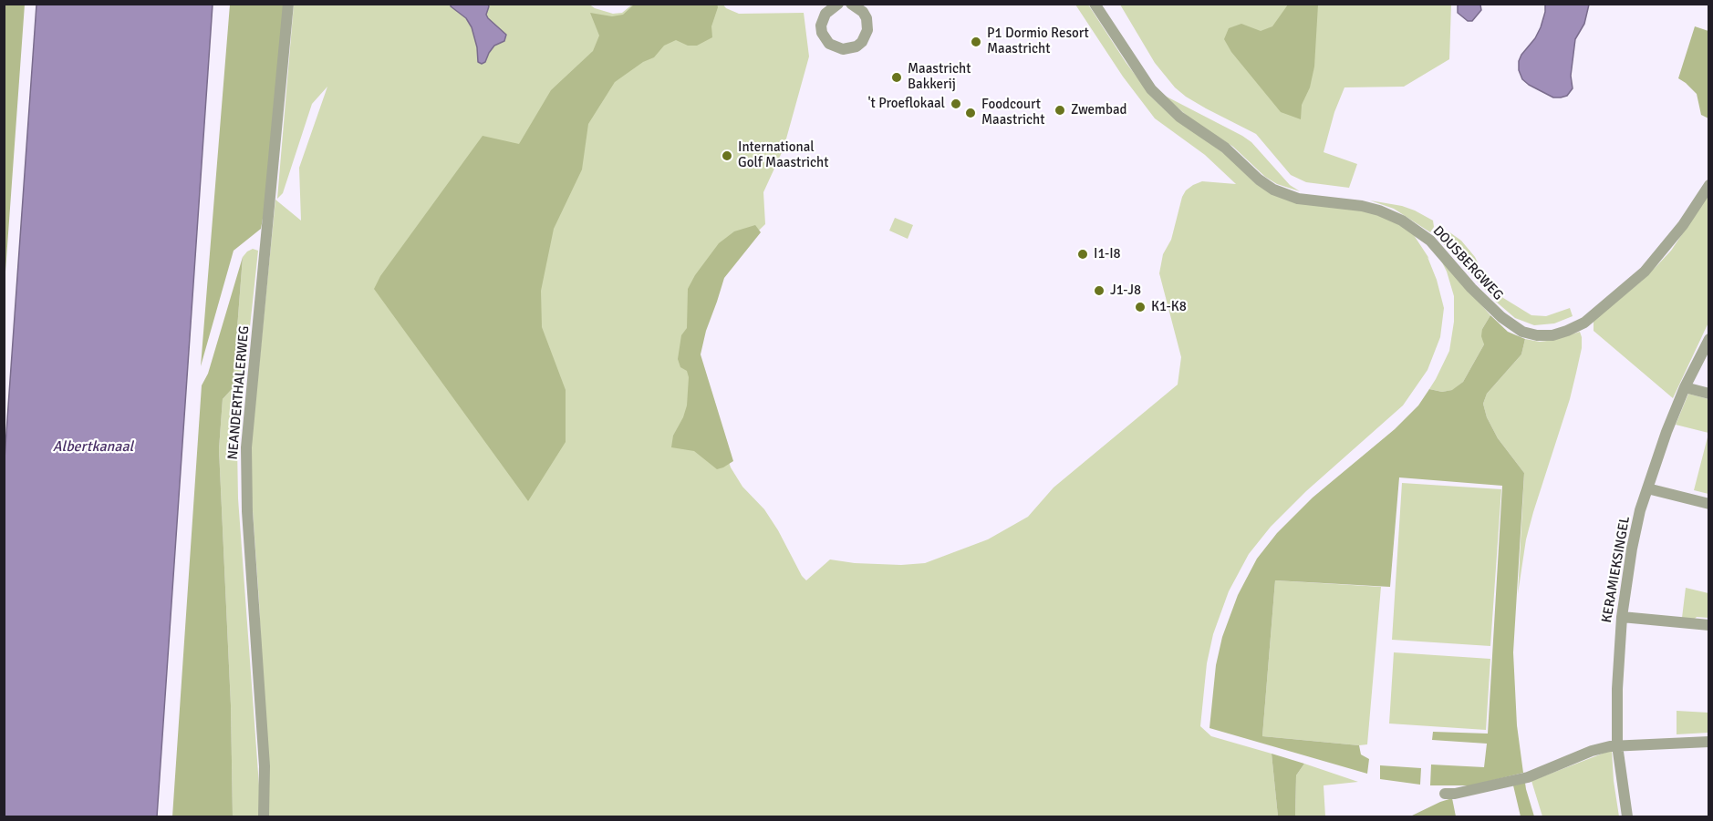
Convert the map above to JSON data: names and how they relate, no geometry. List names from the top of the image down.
{
  "streets": {
    "street": ["DOUSBERGWEG", "NEANDERTHALERWEG", "KERAMIEKSINGEL"]
  },
  "water": ["Albertkanaal"],
  "places": [
    "P1 Dormio Resort Maastricht",
    "Maastricht Bakkerij",
    "'t Proeflokaal",
    "Zwembad",
    "Foodcourt Maastricht",
    "International Golf Maastricht",
    "I1-I8",
    "J1-J8",
    "K1-K8"
  ]
}
